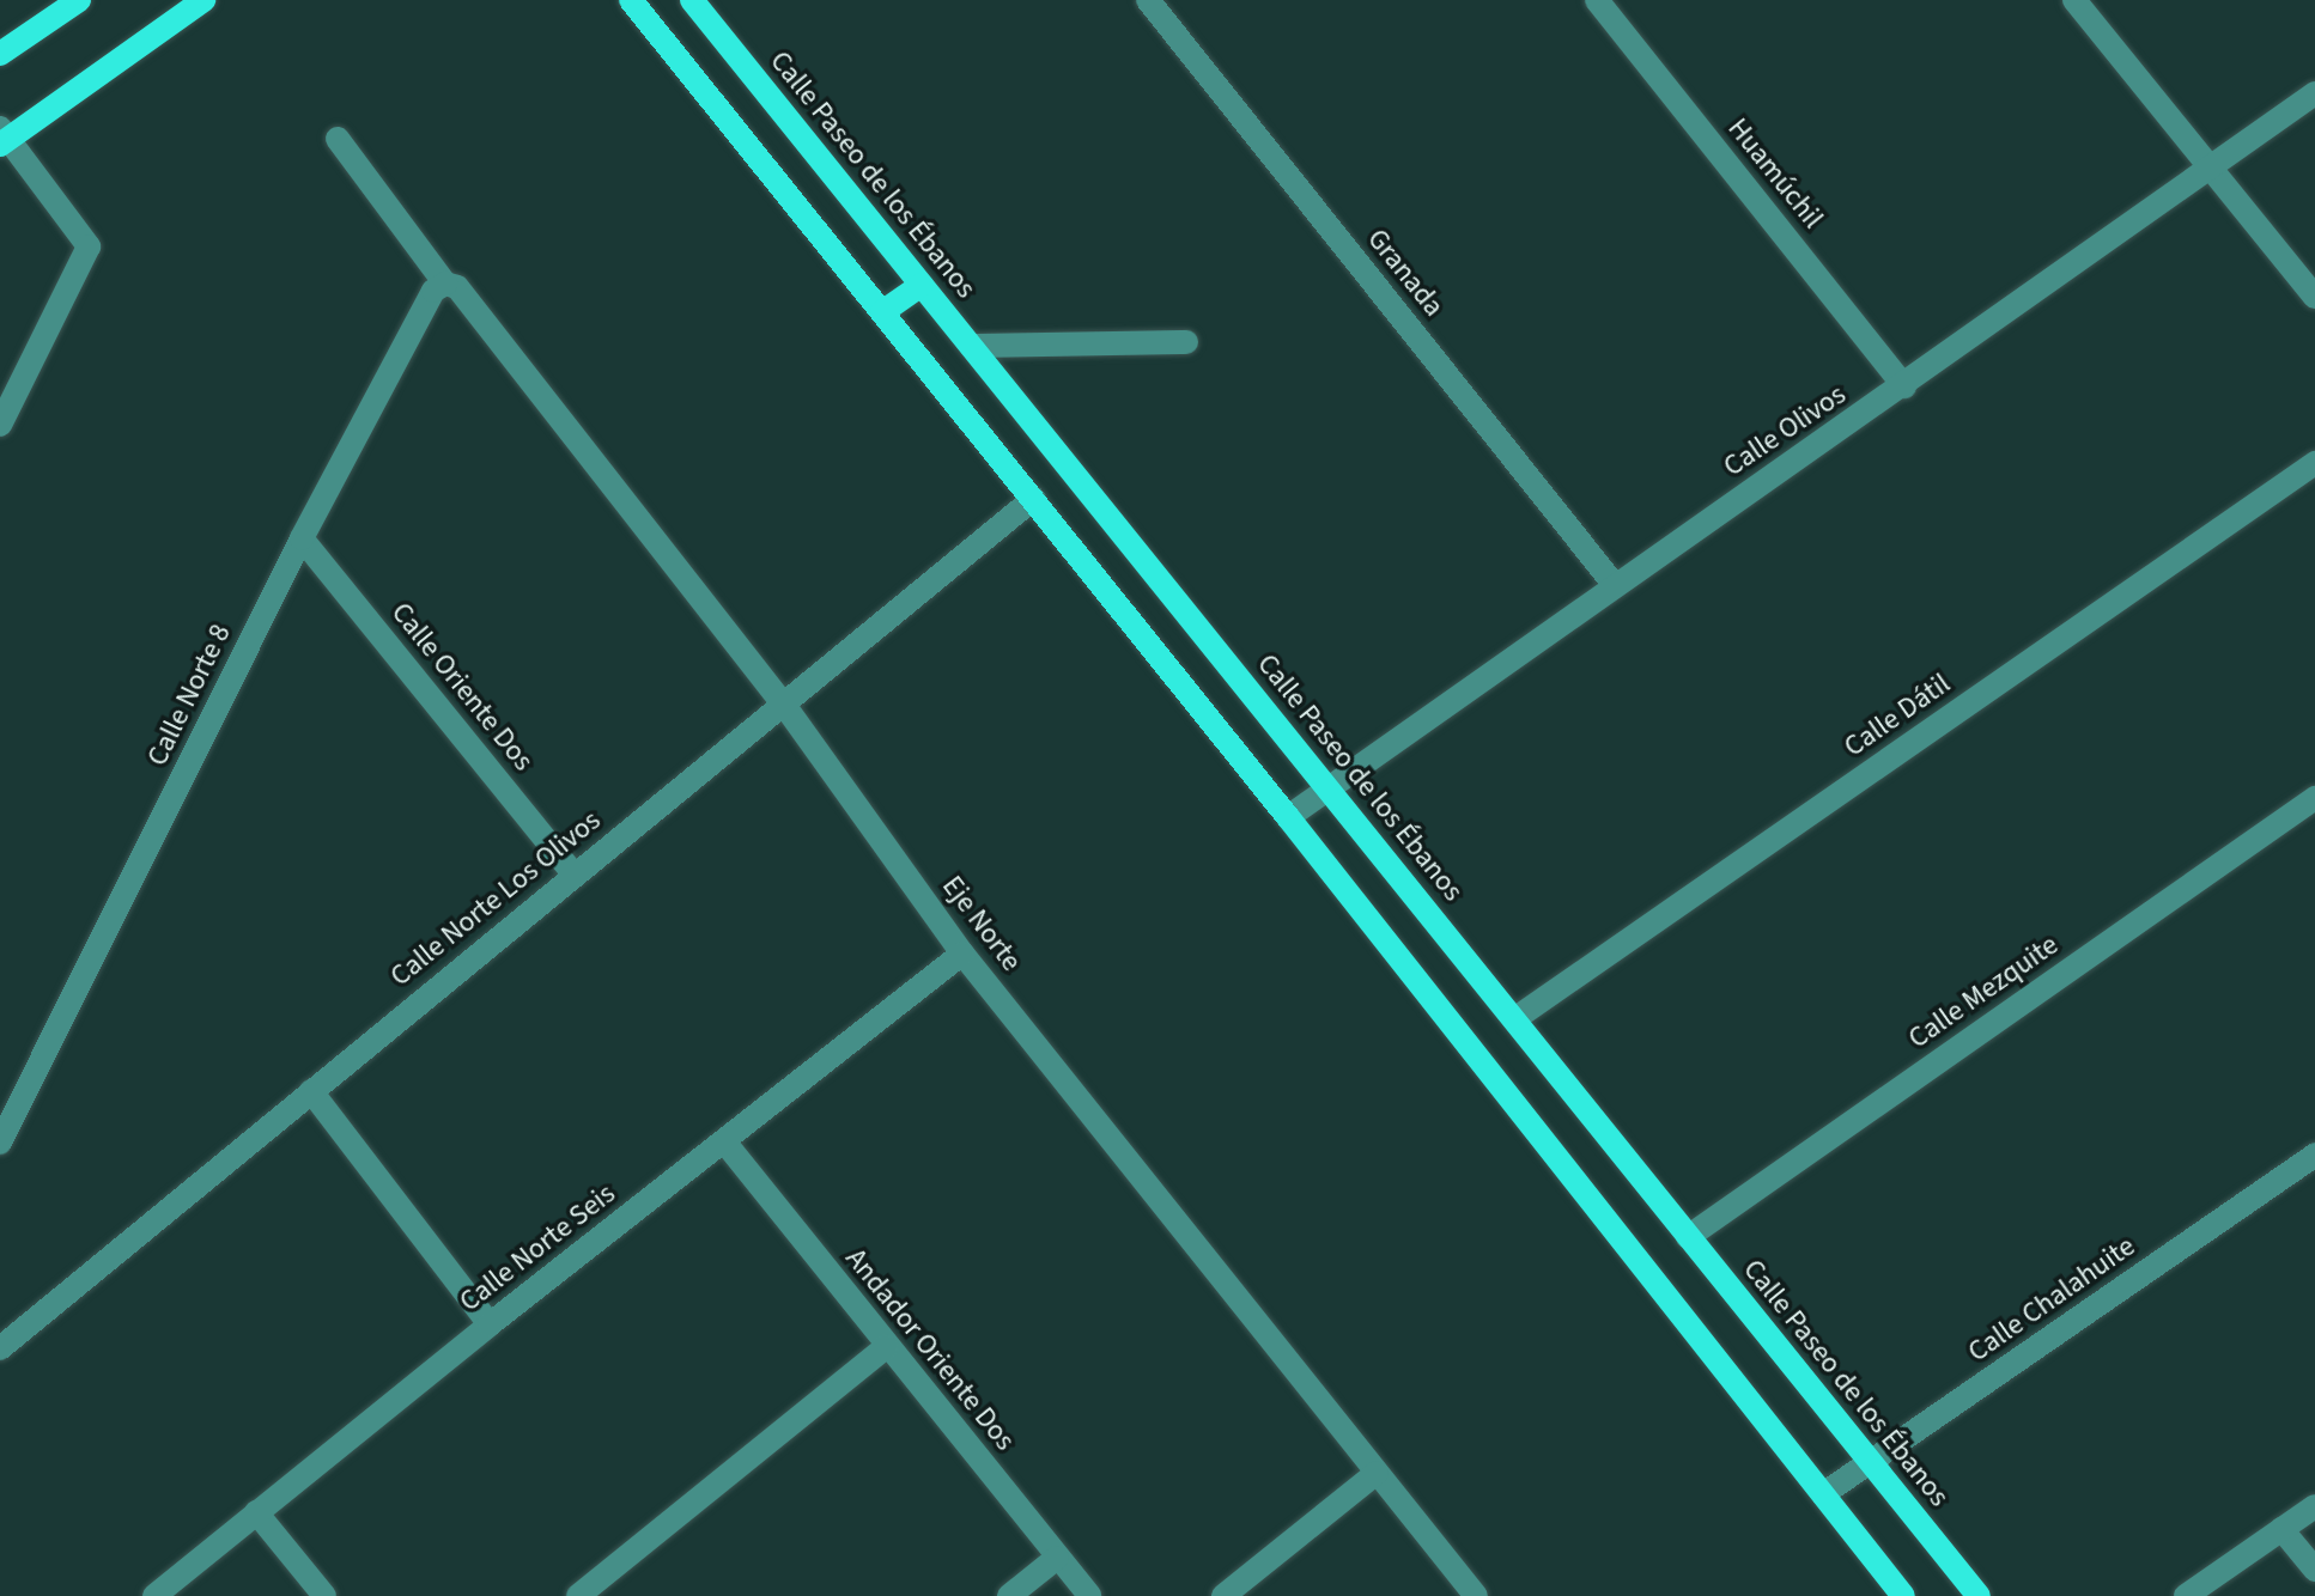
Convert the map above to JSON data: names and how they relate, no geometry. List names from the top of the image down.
{
  "streets": {
    "main road": ["Calle Paseo de los Ébanos"],
    "street": [
      "Huamúchil",
      "Granada",
      "Calle Olivos",
      "Calle Oriente Dos",
      "Calle Norte 8",
      "Calle Dátil",
      "Calle Norte Los Olivos",
      "Eje Norte",
      "Calle Mezquite",
      "Calle Norte Seis",
      "Calle Chalahuite",
      "Andador Oriente Dos"
    ]
  },
  "crossings": [
    ["Huamúchil", "Calle Olivos"],
    ["Calle Paseo de los Ébanos", "Calle Olivos"],
    ["Calle Paseo de los Ébanos", "Calle Dátil"],
    ["Calle Paseo de los Ébanos", "Calle Mezquite"],
    ["Calle Paseo de los Ébanos", "Calle Chalahuite"],
    ["Granada", "Calle Olivos"],
    ["Calle Oriente Dos", "Calle Norte 8"],
    ["Calle Oriente Dos", "Calle Norte Los Olivos"],
    ["Calle Norte 8", "Eje Norte"],
    ["Calle Norte Los Olivos", "Eje Norte"],
    ["Eje Norte", "Calle Norte Seis"],
    ["Calle Norte Seis", "Andador Oriente Dos"]
  ]
}
